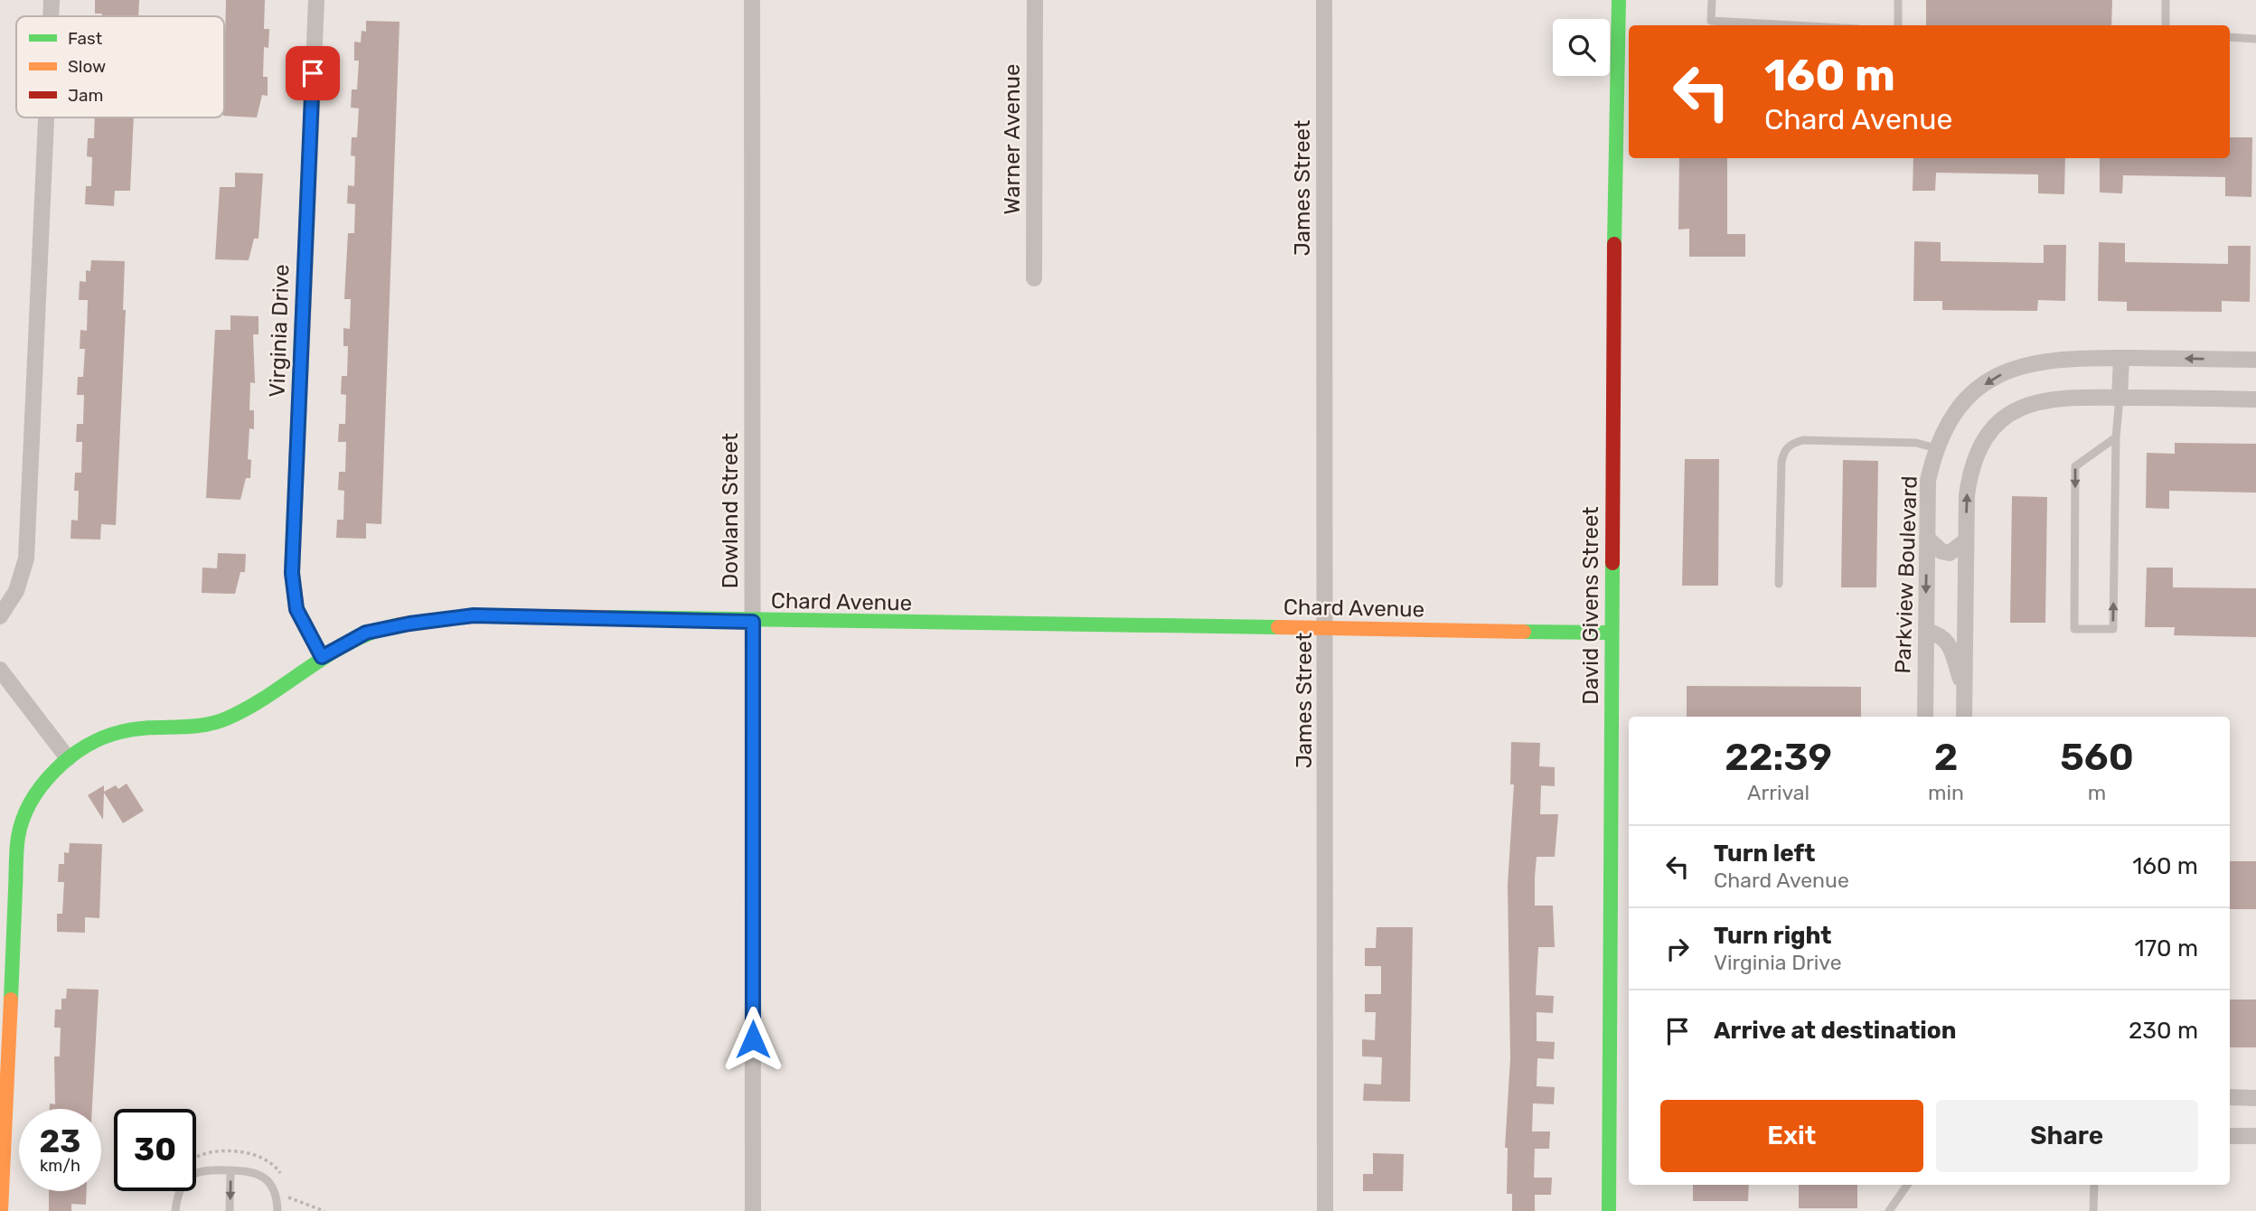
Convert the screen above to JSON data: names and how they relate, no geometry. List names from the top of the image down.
{
  "streets": {
    "street": [
      "Warner Avenue",
      "James Street",
      "Virginia Drive",
      "Dowland Street",
      "Parkview Boulevard",
      "Chard Avenue",
      "David Givens Street"
    ]
  },
  "crossings": [
    ["James Street", "Chard Avenue"],
    ["Virginia Drive", "Chard Avenue"],
    ["Dowland Street", "Chard Avenue"],
    ["Chard Avenue", "David Givens Street"]
  ],
  "one_way": ["Parkview Boulevard"],
  "legend": ["Fast", "Slow", "Jam"],
  "page": {
    "turn": ["160 m", "Chard Avenue"],
    "eta": [
      "22:39",
      "Arrival",
      "2",
      "min",
      "560",
      "m"
    ],
    "list": [
      {
        "name": "Turn left",
        "note": "Chard Avenue",
        "value": "160 m"
      },
      {
        "name": "Turn right",
        "note": "Virginia Drive",
        "value": "170 m"
      },
      {
        "name": "Arrive at destination",
        "value": "230 m"
      }
    ],
    "buttons": ["Exit", "Share"],
    "speed": "23 km/h",
    "limit": "30"
  }
}
